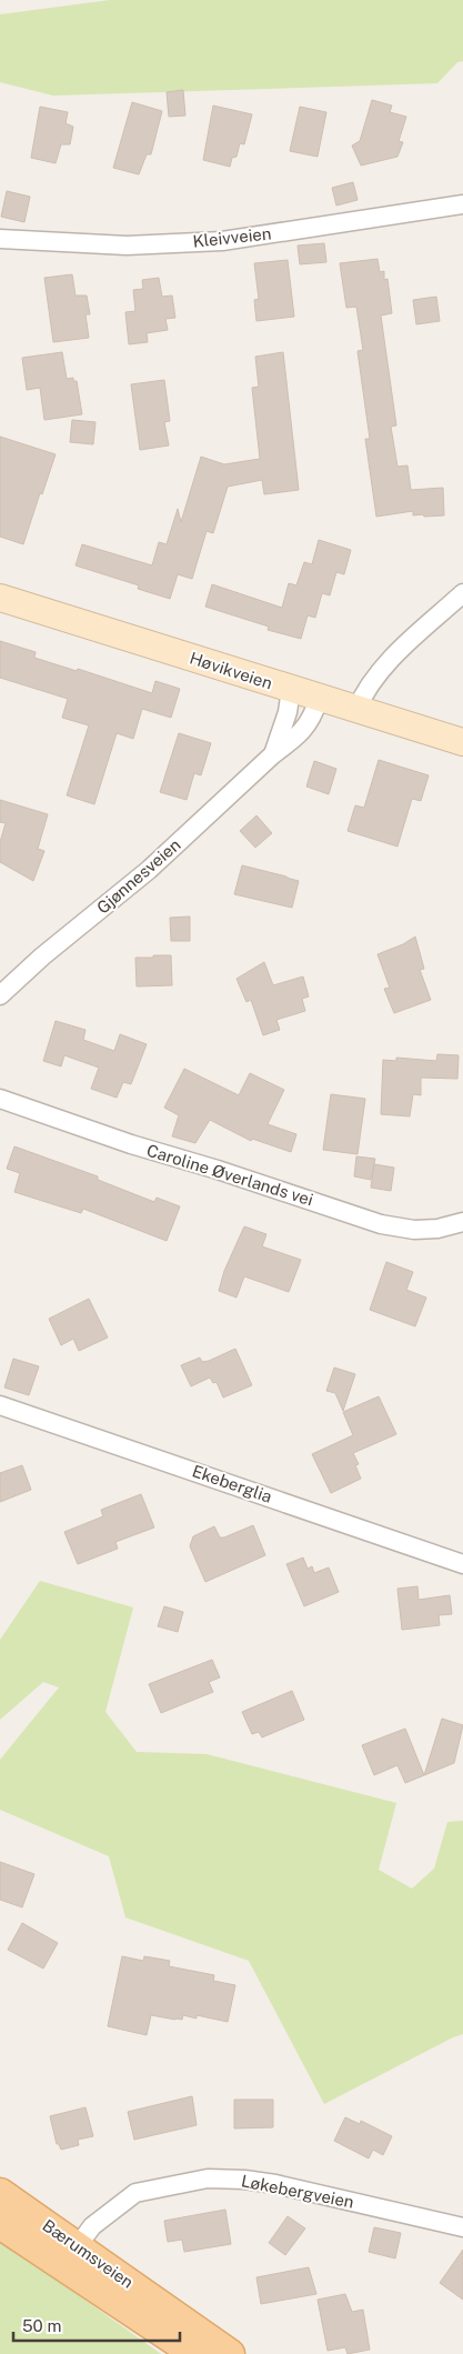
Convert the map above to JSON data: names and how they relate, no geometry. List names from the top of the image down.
{
  "streets": {
    "main road": ["Høvikveien", "Bærumsveien"],
    "street": [
      "Kleivveien",
      "Gjønnesveien",
      "Caroline Øverlands vei",
      "Ekeberglia",
      "Løkebergveien"
    ]
  },
  "crossings": [
    ["Høvikveien", "Gjønnesveien"],
    ["Løkebergveien", "Bærumsveien"]
  ],
  "scale_bar": "50 m"
}
